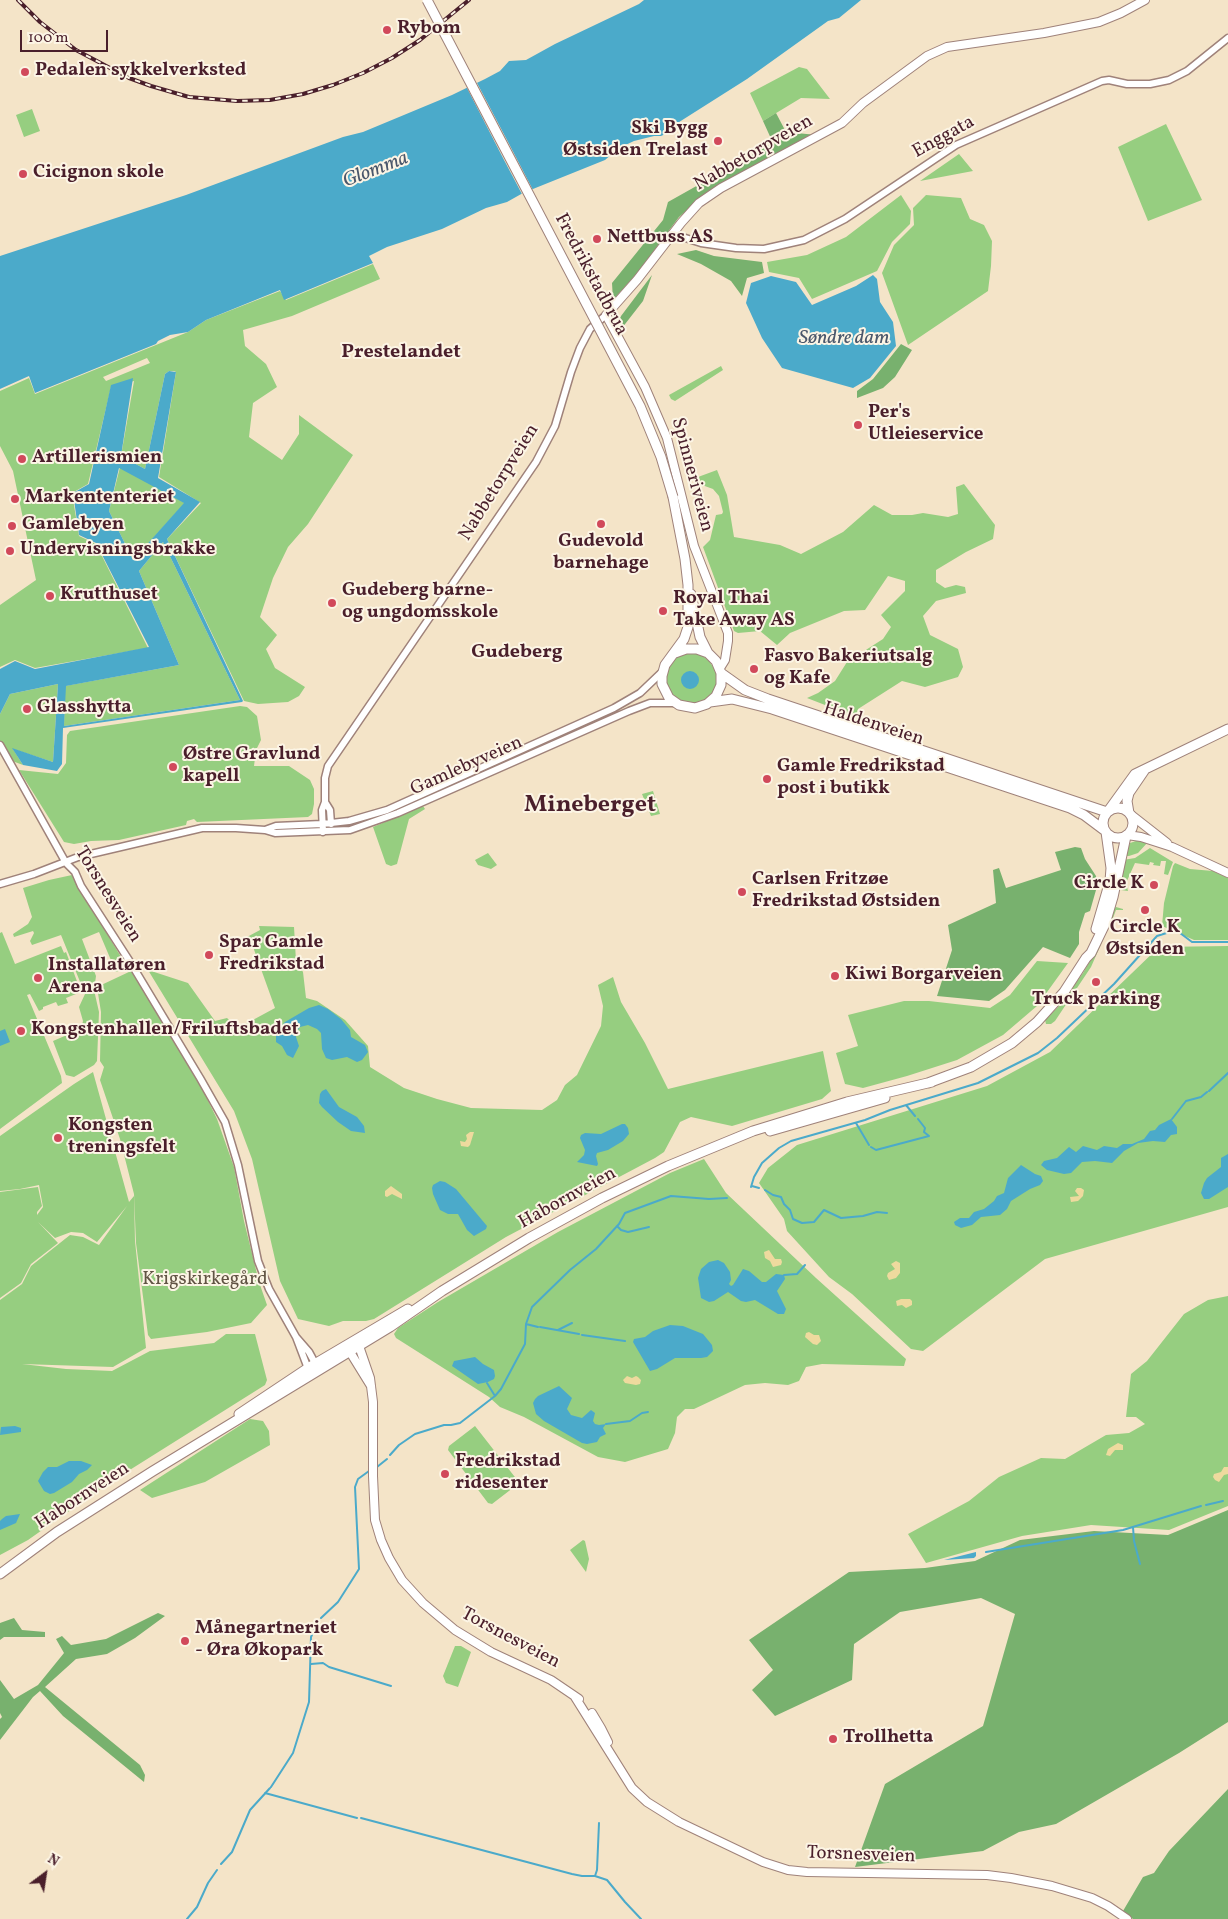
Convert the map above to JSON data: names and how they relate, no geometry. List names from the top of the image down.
{
  "streets": {
    "highway": ["Fredrikstadbrua", "Haldenveien", "Habornveien"],
    "main road": ["Nabbetorpveien", "Spinneriveien", "Torsnesveien"],
    "street": ["Enggata", "Gamlebyveien"]
  },
  "crossings": [
    ["Enggata", "Nabbetorpveien"],
    ["Nabbetorpveien", "Spinneriveien"],
    ["Nabbetorpveien", "Gamlebyveien"],
    ["Spinneriveien", "Haldenveien"],
    ["Spinneriveien", "Gamlebyveien"],
    ["Haldenveien", "Gamlebyveien"],
    ["Haldenveien", "Habornveien"],
    ["Gamlebyveien", "Torsnesveien"],
    ["Torsnesveien", "Habornveien"]
  ],
  "districts": ["Prestelandet", "Gudeberg", "Mineberget"],
  "water": ["Glomma", "Søndre dam"],
  "parks": ["Krigskirkegård"],
  "places": [
    "Rybom",
    "Pedalen sykkelverksted",
    "Ski Bygg Østsiden Trelast",
    "Cicignon skole",
    "Nettbuss AS",
    "Per's Utleieservice",
    "Artillerismien",
    "Markententeriet",
    "Gudevold barnehage",
    "Gamlebyen",
    "Undervisningsbrakke",
    "Krutthuset",
    "Gudeberg barne- og ungdomsskole",
    "Royal Thai Take Away AS",
    "Fasvo Bakeriutsalg og Kafe",
    "Glasshytta",
    "Østre Gravlund kapell",
    "Gamle Fredrikstad post i butikk",
    "Circle K",
    "Carlsen Fritzøe Fredrikstad Østsiden",
    "Circle K Østsiden",
    "Spar Gamle Fredrikstad",
    "Kiwi Borgarveien",
    "Installatøren Arena",
    "Truck parking",
    "Kongstenhallen/Friluftsbadet",
    "Kongsten treningsfelt",
    "Fredrikstad ridesenter",
    "Månegartneriet - Øra Økopark",
    "Trollhetta"
  ],
  "scale_bar": "100 m",
  "north": "top right"
}
